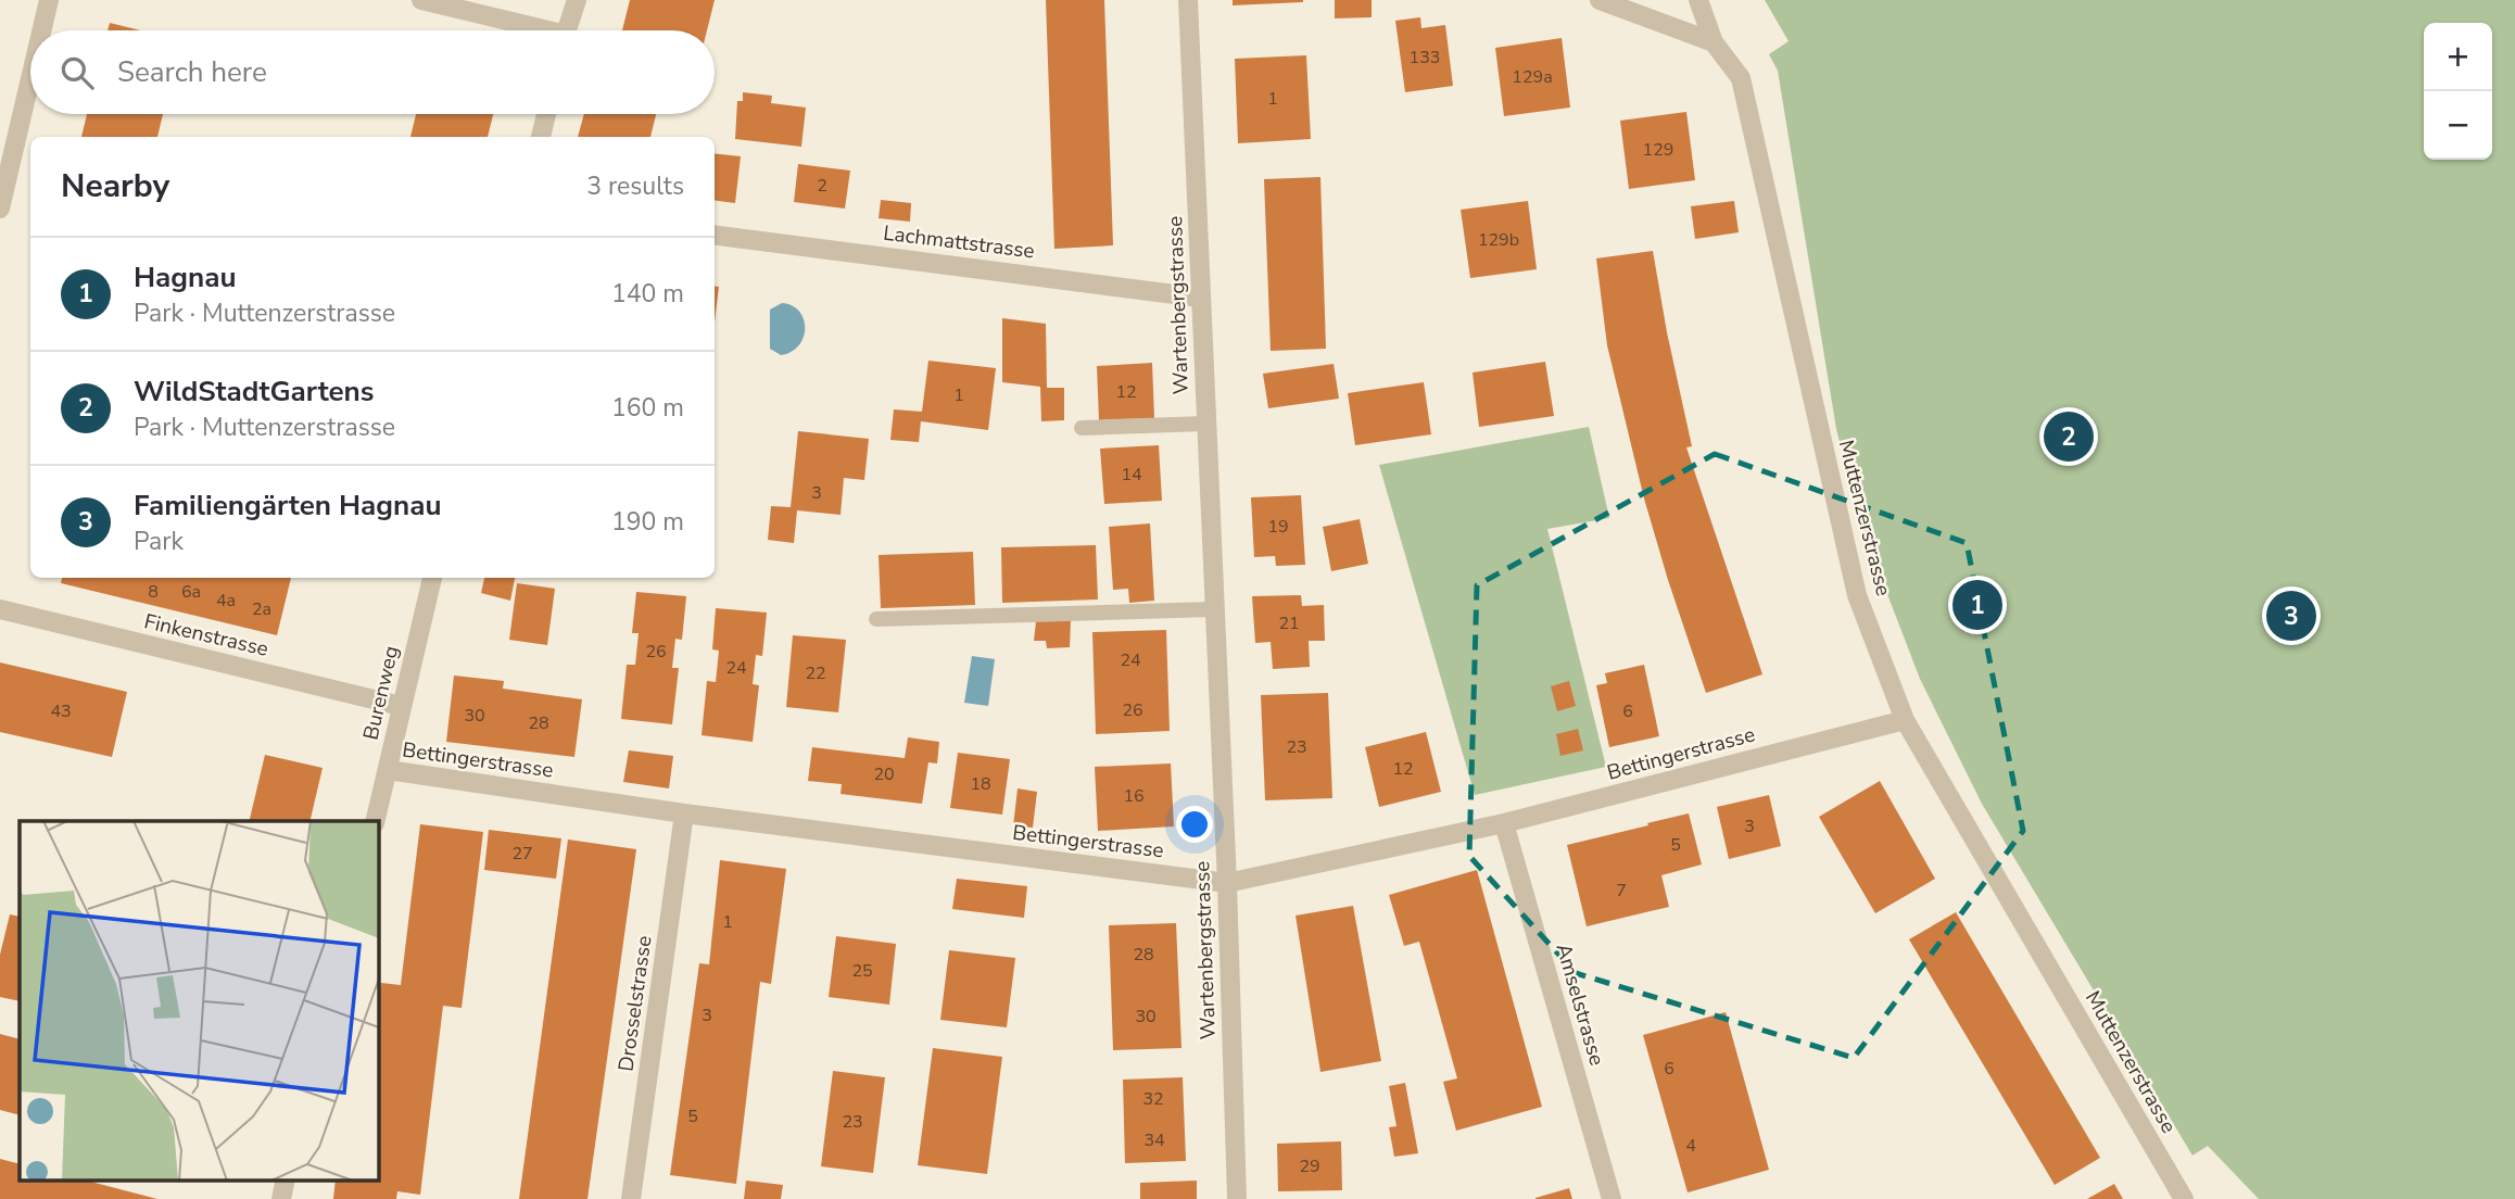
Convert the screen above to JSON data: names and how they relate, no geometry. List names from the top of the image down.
{
  "streets": {
    "street": [
      "Lachmattstrasse",
      "Wartenbergstrasse",
      "Muttenzerstrasse",
      "Finkenstrasse",
      "Burenweg",
      "Bettingerstrasse",
      "Drosselstrasse",
      "Amselstrasse"
    ]
  },
  "crossings": [
    ["Lachmattstrasse", "Wartenbergstrasse"],
    ["Wartenbergstrasse", "Bettingerstrasse"],
    ["Muttenzerstrasse", "Bettingerstrasse"],
    ["Finkenstrasse", "Burenweg"],
    ["Burenweg", "Bettingerstrasse"],
    ["Bettingerstrasse", "Drosselstrasse"],
    ["Bettingerstrasse", "Amselstrasse"]
  ],
  "house_numbers": [
    "133",
    "129a",
    "1",
    "129",
    "2",
    "129b",
    "12",
    "1",
    "14",
    "3",
    "19",
    "8",
    "6a",
    "4a",
    "2a",
    "21",
    "26",
    "24",
    "24",
    "22",
    "26",
    "43",
    "6",
    "30",
    "28",
    "23",
    "12",
    "20",
    "18",
    "16",
    "3",
    "5",
    "27",
    "7",
    "1",
    "28",
    "25",
    "3",
    "30",
    "6",
    "32",
    "5",
    "23",
    "34",
    "4",
    "29"
  ],
  "page": {
    "map_buttons": ["+", "−"],
    "search": "Search here",
    "heading": ["Nearby", "3 results"],
    "list": [
      {
        "mark": "1",
        "name": "Hagnau",
        "note": "Park · Muttenzerstrasse",
        "value": "140 m"
      },
      {
        "mark": "2",
        "name": "WildStadtGartens",
        "note": "Park · Muttenzerstrasse",
        "value": "160 m"
      },
      {
        "mark": "3",
        "name": "Familiengärten Hagnau",
        "note": "Park",
        "value": "190 m"
      }
    ],
    "pins": ["2", "1", "3"]
  }
}
